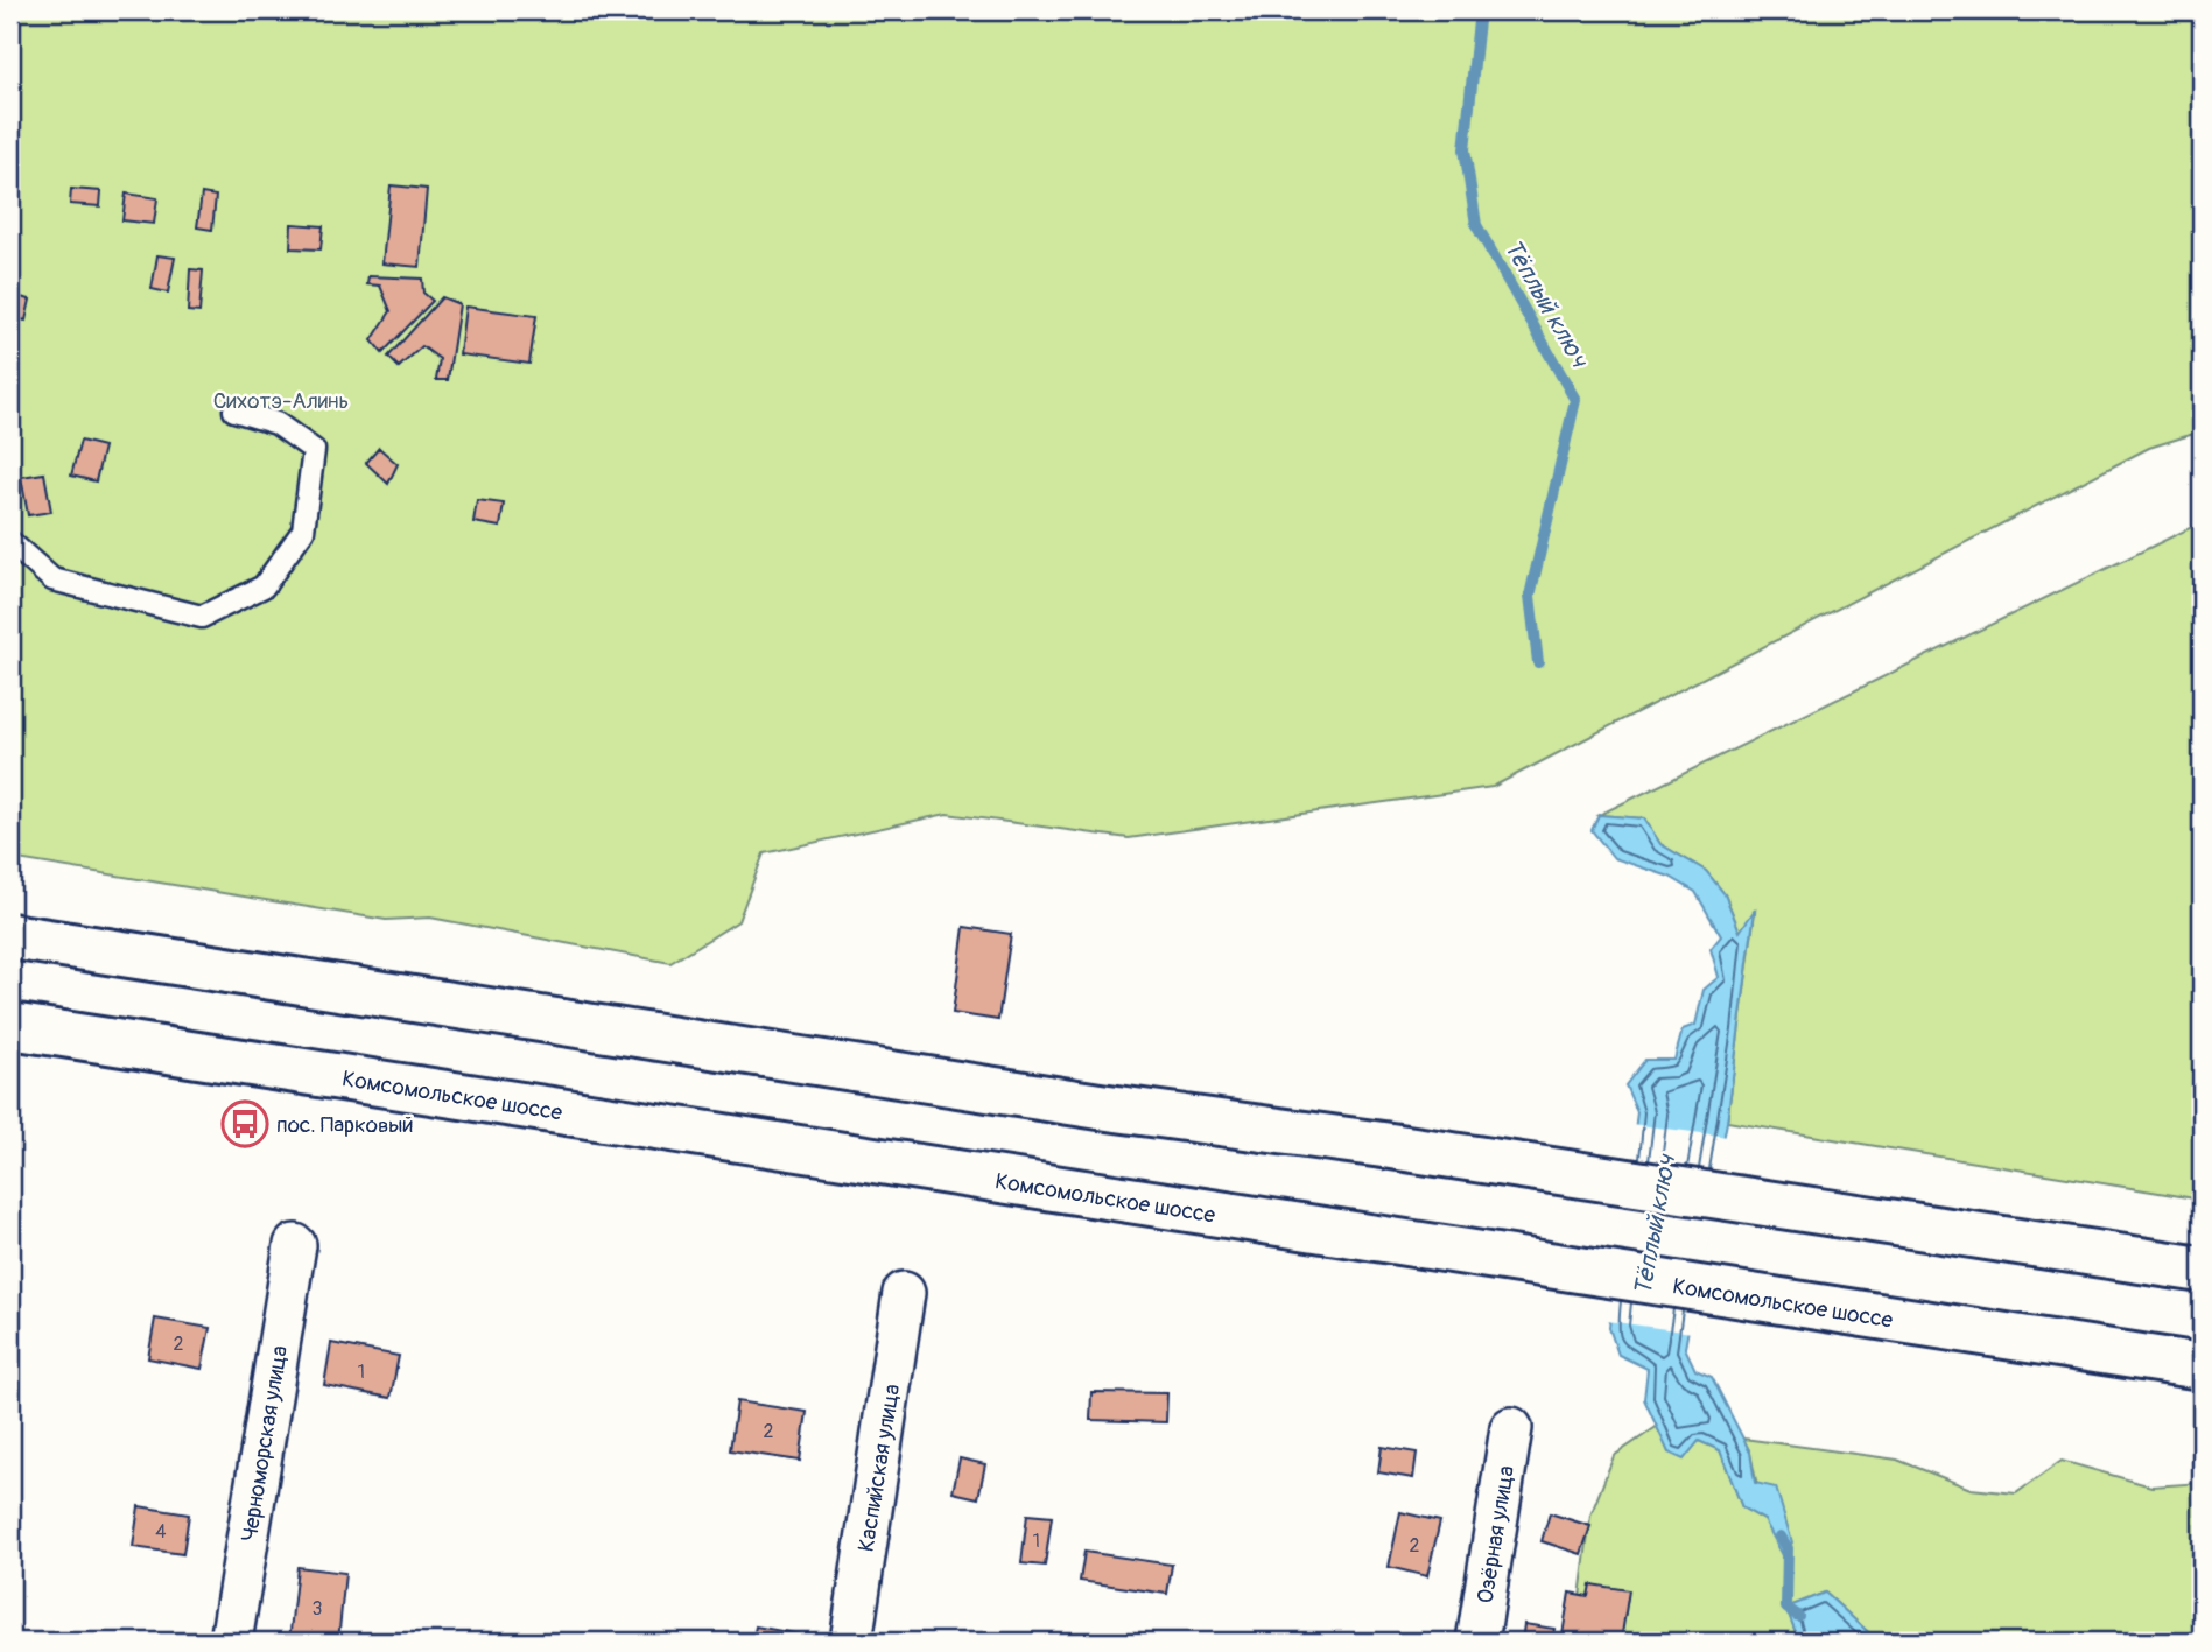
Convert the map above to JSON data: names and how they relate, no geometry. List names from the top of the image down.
{
  "streets": {
    "main road": ["Комсомольское шоссе"],
    "street": ["Черноморская улица", "Каспийская улица", "Озёрная улица"]
  },
  "water": ["Тёплый ключ"],
  "parks": ["Сихотэ-Алинь"],
  "places": {
    "bus stop": ["пос. Парковый"]
  },
  "house_numbers": [
    "2",
    "1",
    "2",
    "4",
    "1",
    "2",
    "3"
  ]
}
